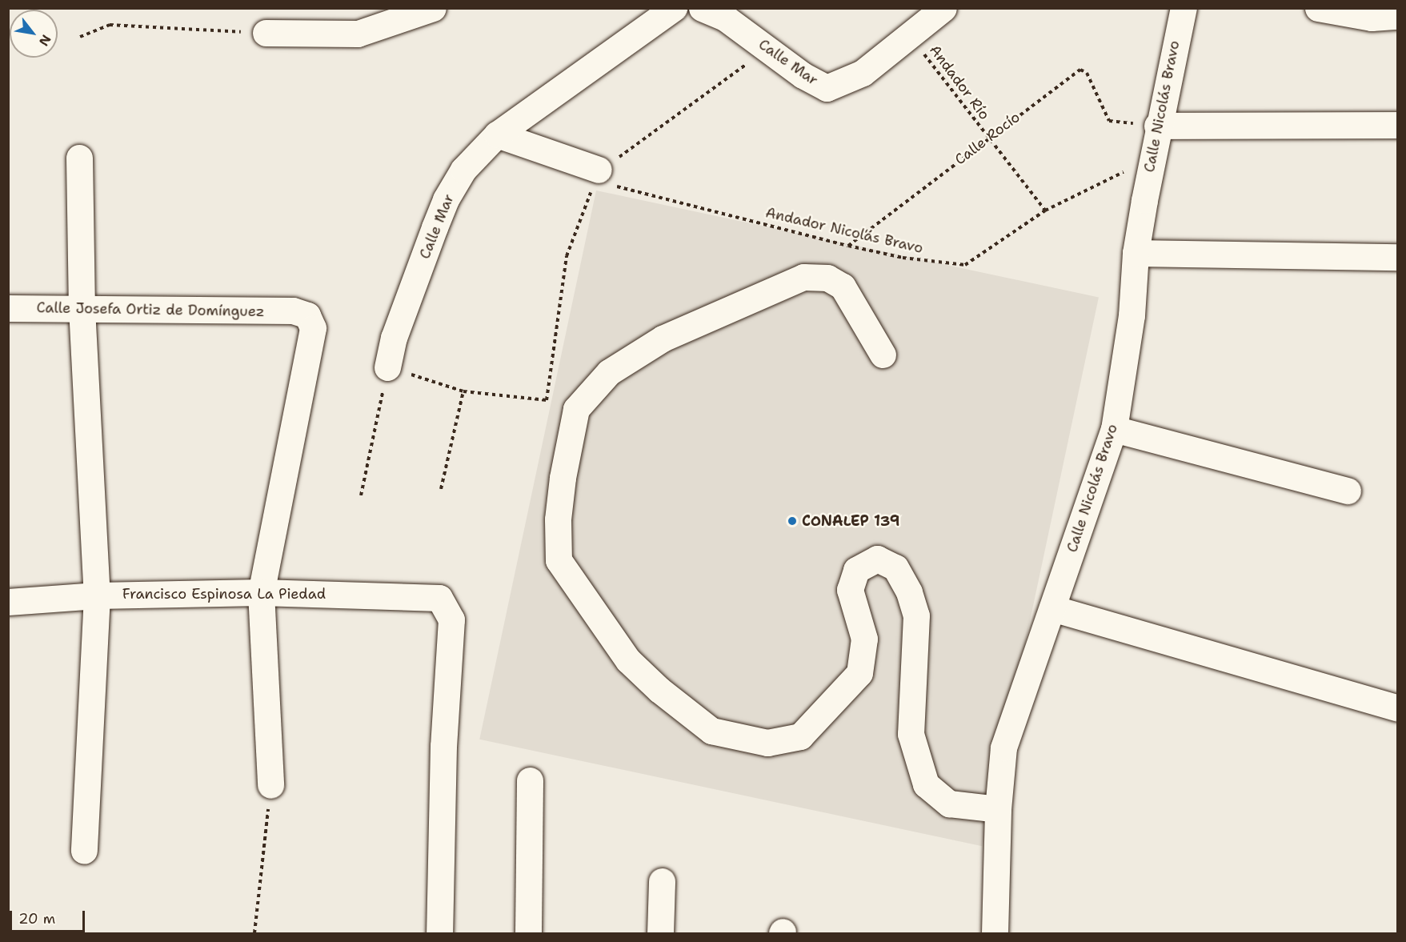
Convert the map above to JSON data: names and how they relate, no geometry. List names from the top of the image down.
{
  "streets": {
    "street": [
      "Calle Mar",
      "Calle Nicolás Bravo",
      "Calle Josefa Ortiz de Domínguez",
      "Francisco Espinosa La Piedad"
    ],
    "path": ["Andador Río", "Calle Rocío", "Andador Nicolás Bravo"]
  },
  "crossings": [
    ["Calle Mar", "Andador Río"],
    ["Andador Río", "Calle Rocío"],
    ["Andador Río", "Andador Nicolás Bravo"],
    ["Calle Nicolás Bravo", "Andador Nicolás Bravo"],
    ["Calle Rocío", "Andador Nicolás Bravo"],
    ["Calle Josefa Ortiz de Domínguez", "Francisco Espinosa La Piedad"]
  ],
  "places": ["CONALEP 139"],
  "scale_bar": "20 m",
  "north": "bottom right"
}
